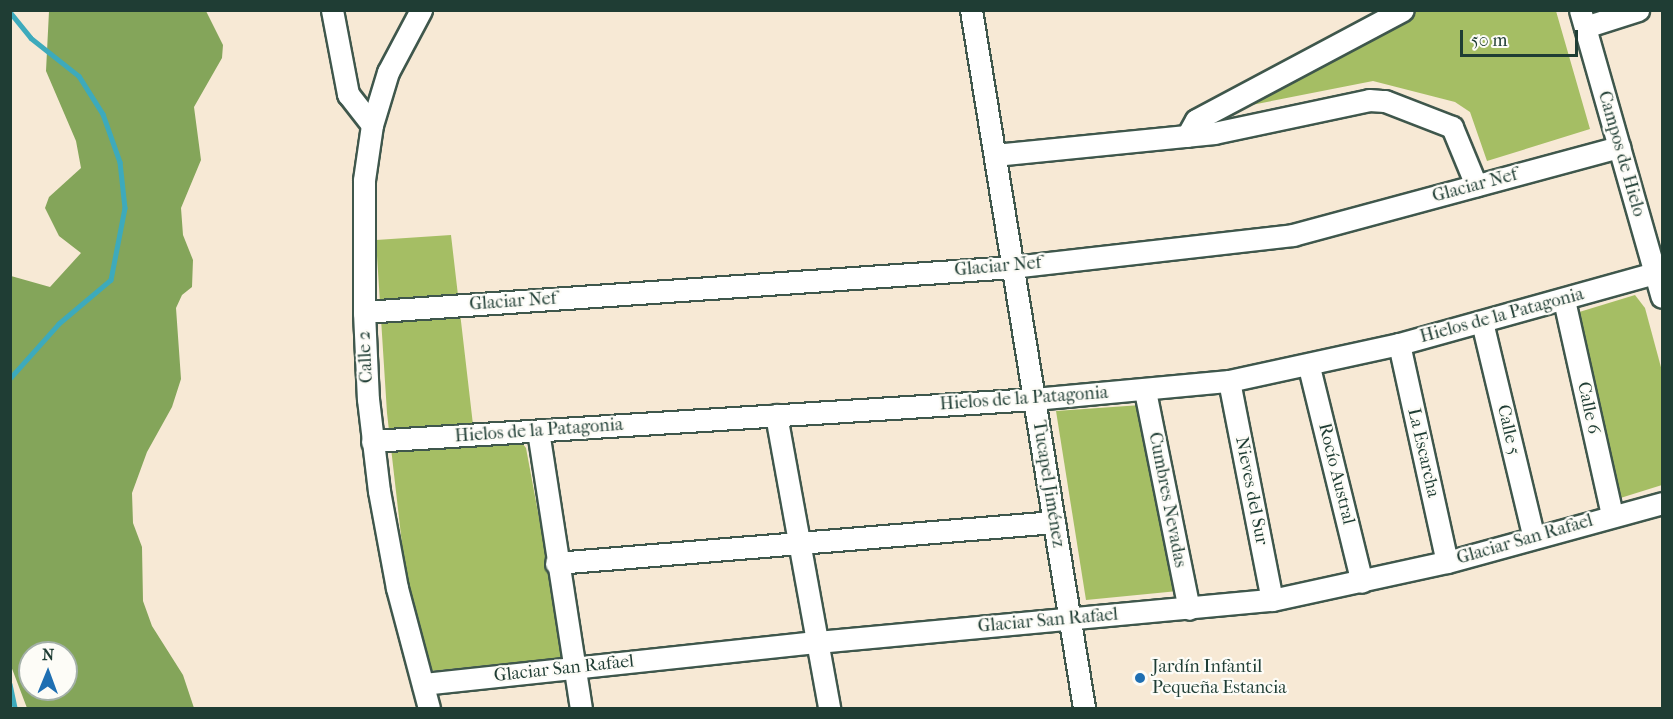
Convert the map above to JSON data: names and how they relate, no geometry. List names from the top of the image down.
{
  "streets": {
    "street": [
      "Campos de Hielo",
      "Glaciar Nef",
      "Hielos de la Patagonia",
      "Calle 2",
      "Calle 6",
      "Calle 5",
      "La Escarcha",
      "Rocío Austral",
      "Tucapel Jiménez",
      "Nieves del Sur",
      "Cumbres Nevadas",
      "Glaciar San Rafael"
    ]
  },
  "crossings": [
    ["Campos de Hielo", "Glaciar Nef"],
    ["Campos de Hielo", "Hielos de la Patagonia"],
    ["Glaciar Nef", "Calle 2"],
    ["Glaciar Nef", "Tucapel Jiménez"],
    ["Hielos de la Patagonia", "Calle 2"],
    ["Hielos de la Patagonia", "Calle 6"],
    ["Hielos de la Patagonia", "Calle 5"],
    ["Hielos de la Patagonia", "La Escarcha"],
    ["Hielos de la Patagonia", "Rocío Austral"],
    ["Hielos de la Patagonia", "Tucapel Jiménez"],
    ["Hielos de la Patagonia", "Nieves del Sur"],
    ["Hielos de la Patagonia", "Cumbres Nevadas"],
    ["Calle 2", "Glaciar San Rafael"],
    ["Calle 6", "Glaciar San Rafael"],
    ["Calle 5", "Glaciar San Rafael"],
    ["La Escarcha", "Glaciar San Rafael"],
    ["Rocío Austral", "Glaciar San Rafael"],
    ["Tucapel Jiménez", "Glaciar San Rafael"],
    ["Nieves del Sur", "Glaciar San Rafael"],
    ["Cumbres Nevadas", "Glaciar San Rafael"]
  ],
  "places": ["Jardín Infantil Pequeña Estancia"],
  "scale_bar": "50 m",
  "north": "top"
}
